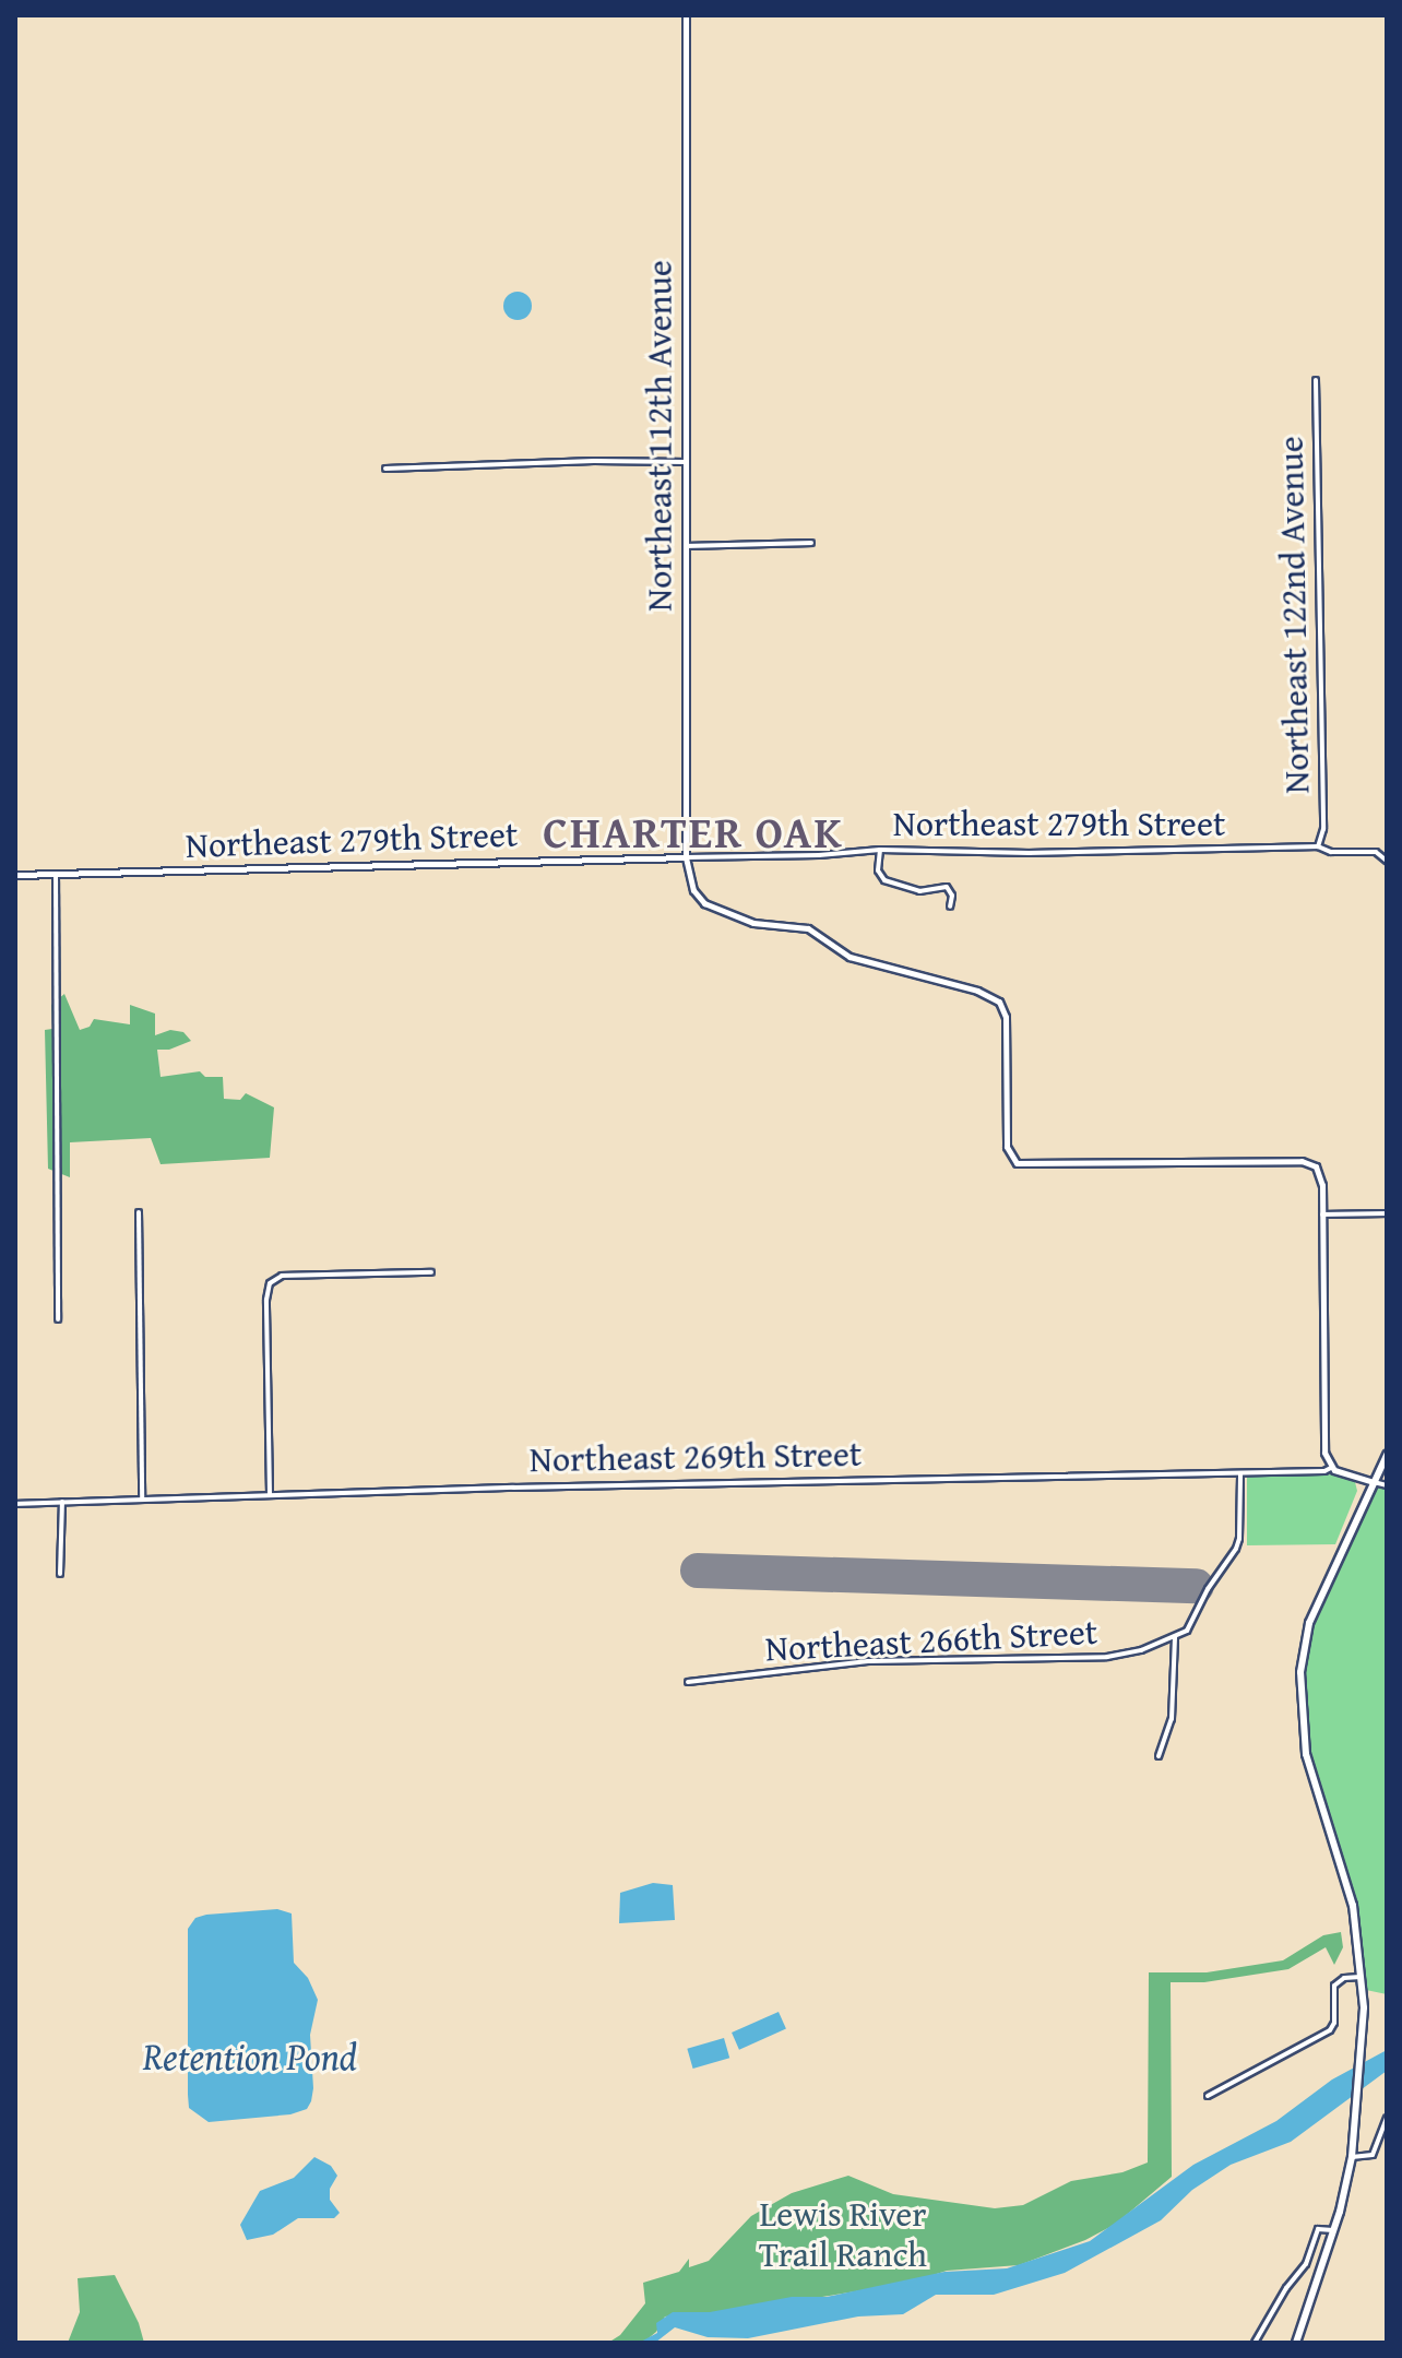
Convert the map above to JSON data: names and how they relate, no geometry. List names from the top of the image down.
{
  "streets": {
    "street": [
      "Northeast 112th Avenue",
      "Northeast 122nd Avenue",
      "Northeast 279th Street",
      "Northeast 269th Street",
      "Northeast 266th Street"
    ]
  },
  "crossings": [
    ["Northeast 112th Avenue", "Northeast 279th Street"],
    ["Northeast 122nd Avenue", "Northeast 279th Street"]
  ],
  "districts": ["CHARTER OAK"],
  "water": ["Retention Pond"],
  "parks": ["Lewis River Trail Ranch"]
}
